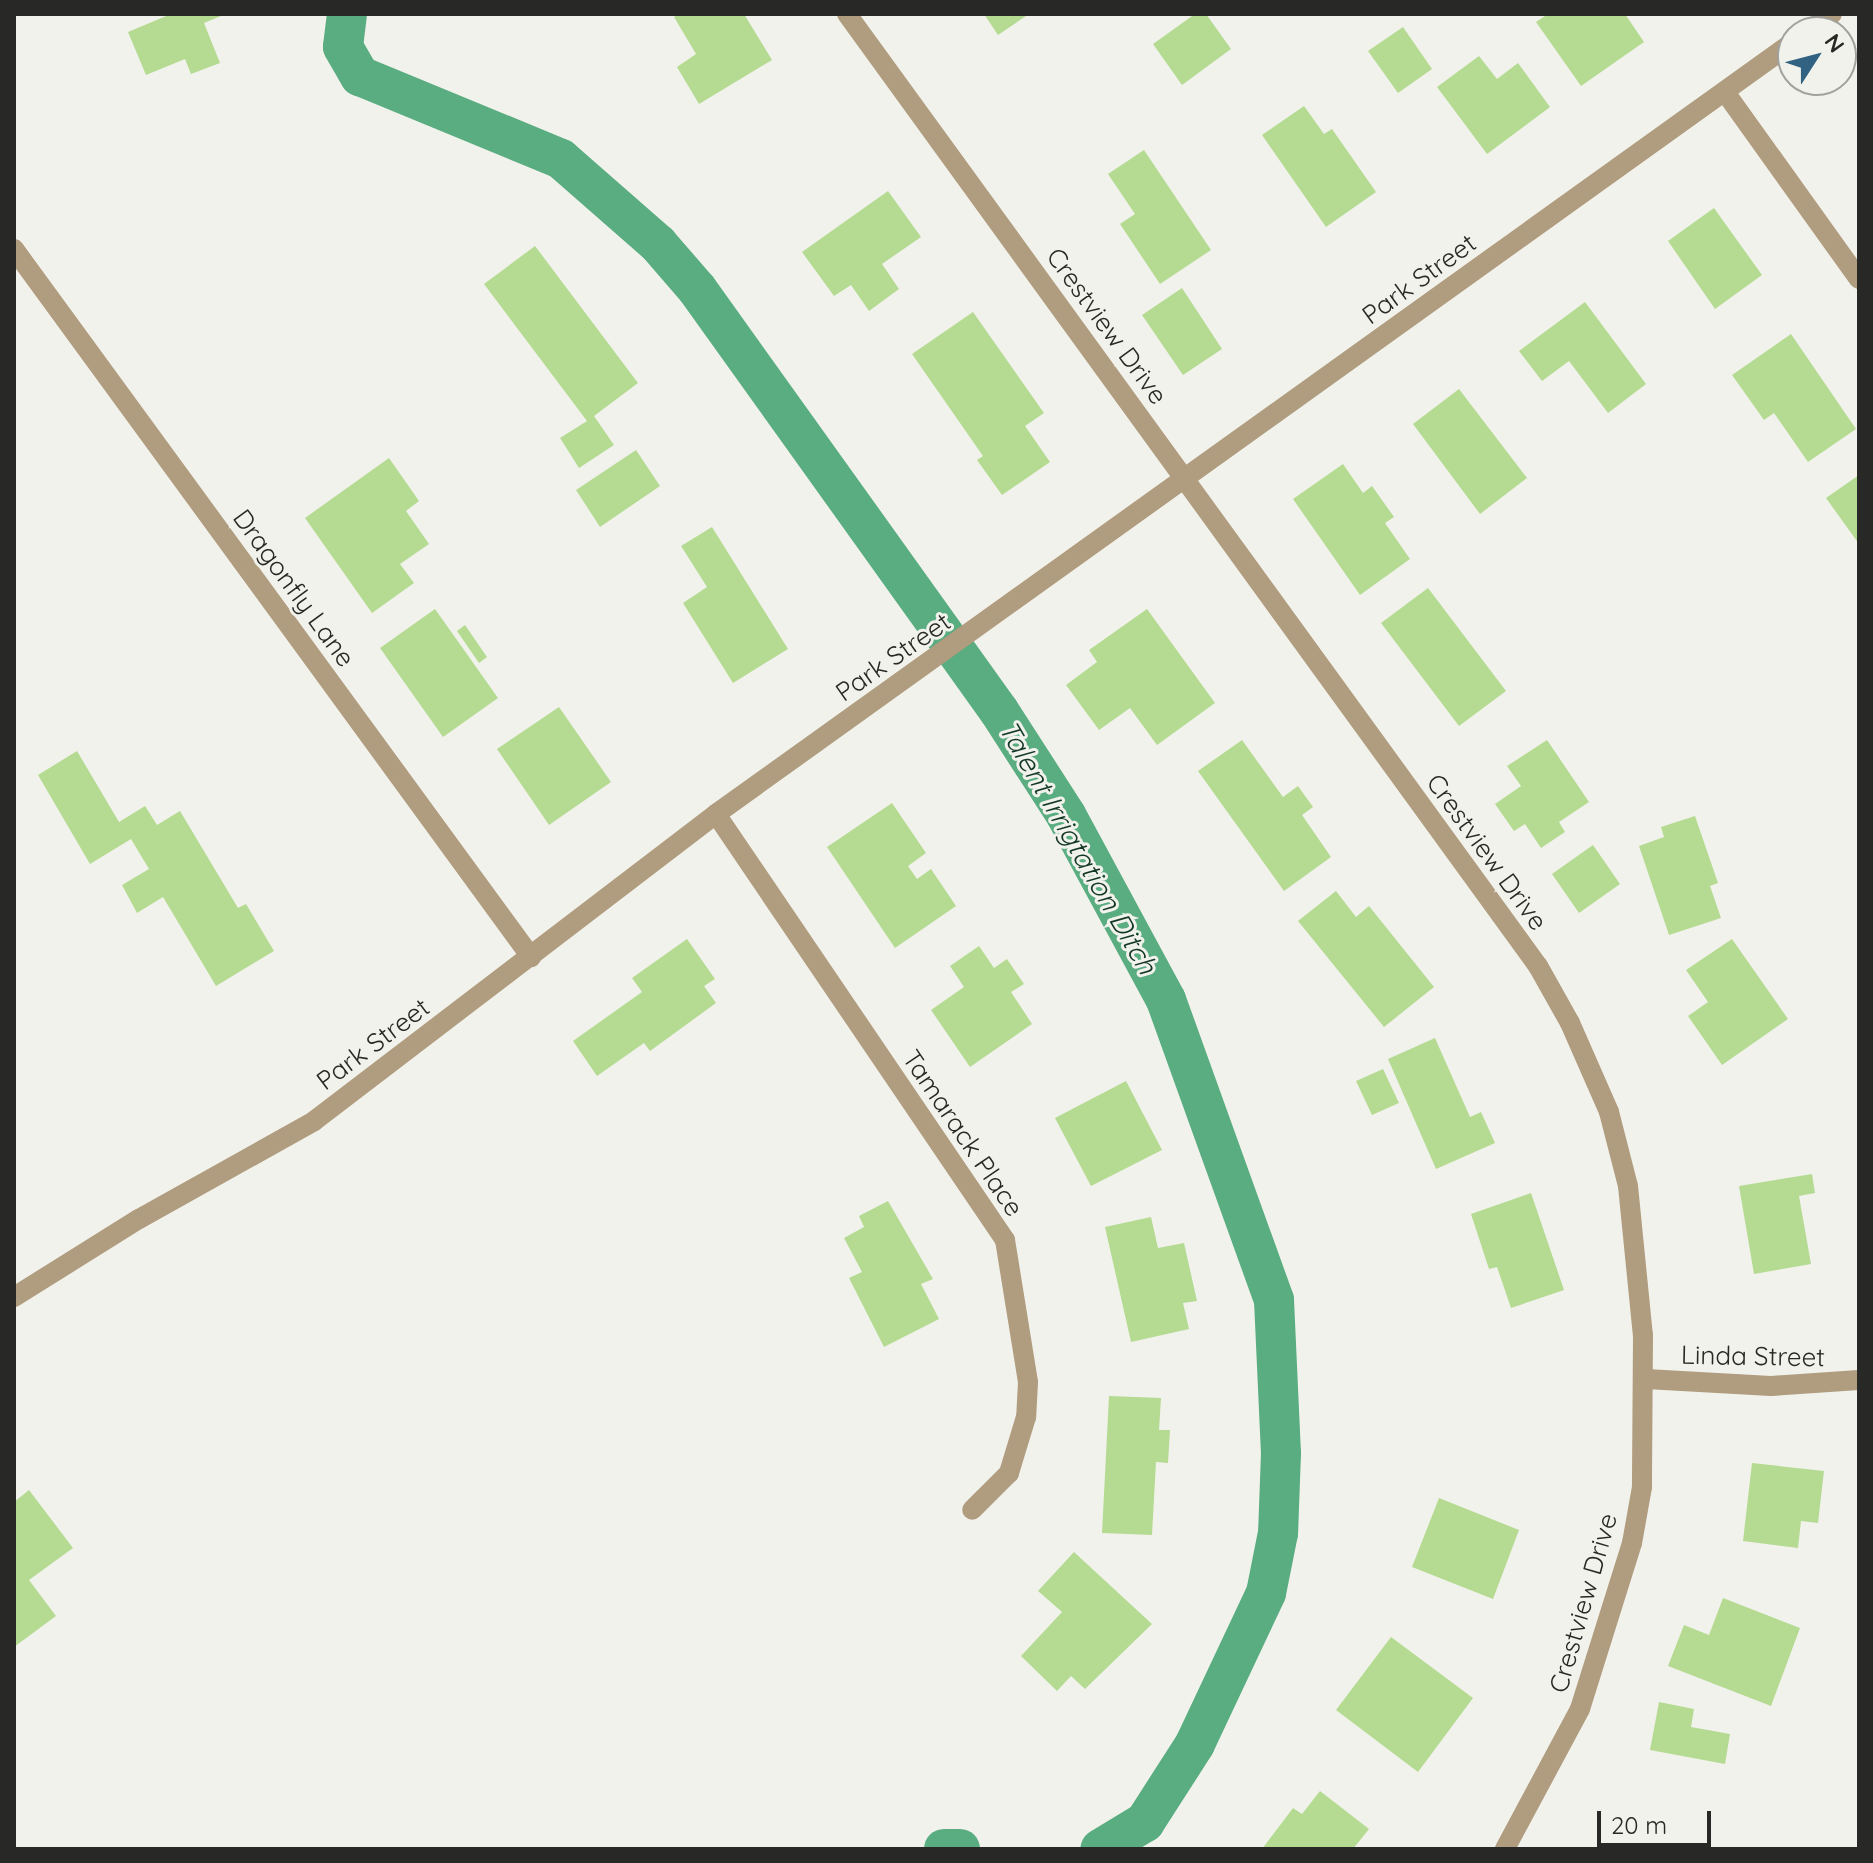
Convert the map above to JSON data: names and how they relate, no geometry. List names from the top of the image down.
{
  "streets": {
    "street": [
      "Park Street",
      "Crestview Drive",
      "Dragonfly Lane",
      "Tamarack Place",
      "Linda Street"
    ]
  },
  "crossings": [
    ["Park Street", "Crestview Drive"],
    ["Park Street", "Dragonfly Lane"],
    ["Park Street", "Tamarack Place"],
    ["Crestview Drive", "Linda Street"]
  ],
  "water": ["Talent Irrigtation Ditch"],
  "scale_bar": "20 m",
  "north": "top right"
}
